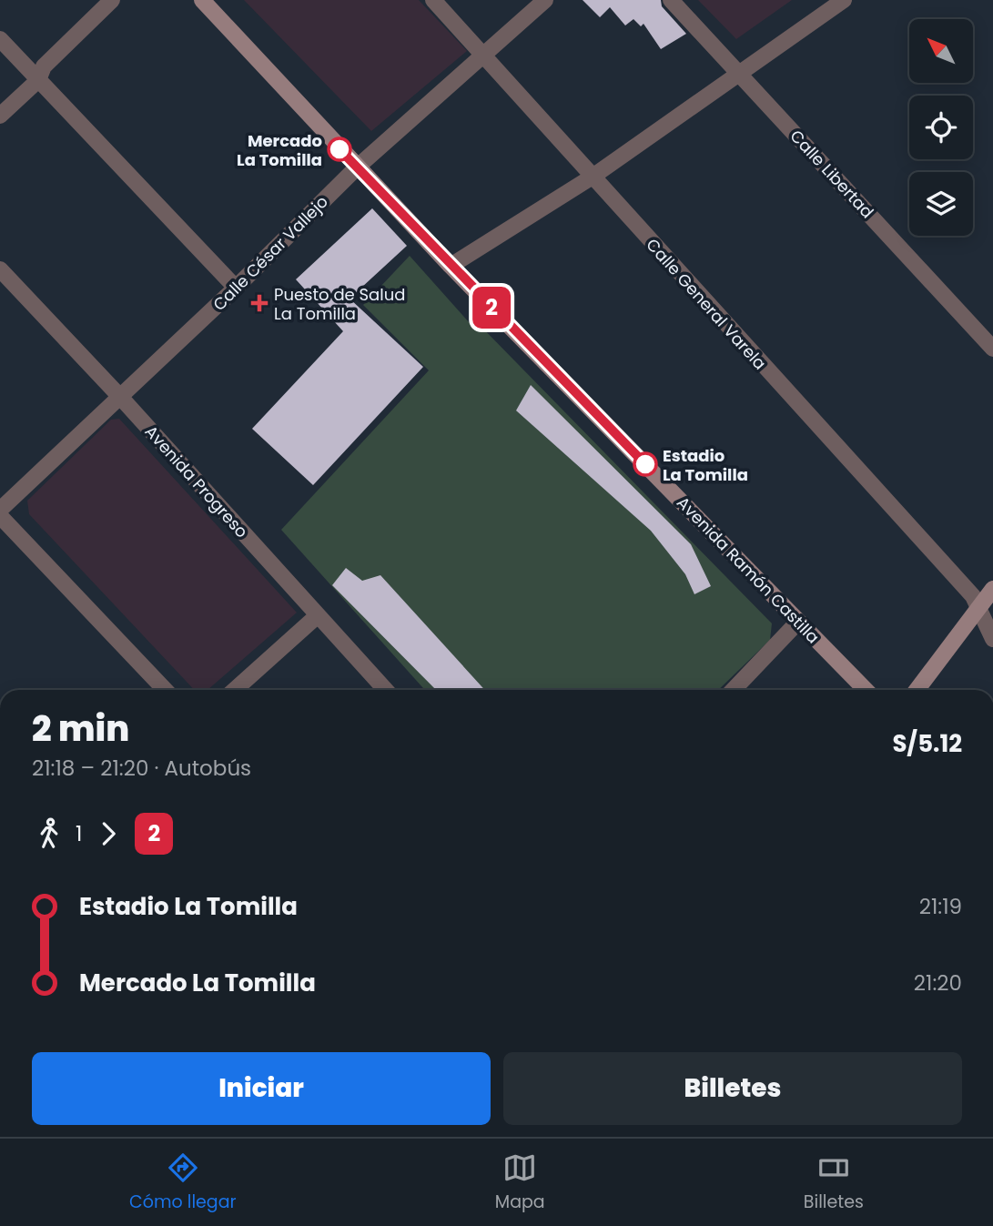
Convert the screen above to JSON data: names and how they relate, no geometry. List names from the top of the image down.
{
  "streets": {
    "main road": ["Avenida Ramón Castilla"],
    "street": [
      "Calle Libertad",
      "Calle César Vallejo",
      "Calle General Varela",
      "Avenida Progreso"
    ]
  },
  "crossings": [
    ["Calle César Vallejo", "Calle General Varela"],
    ["Calle César Vallejo", "Avenida Progreso"],
    ["Calle César Vallejo", "Avenida Ramón Castilla"]
  ],
  "places": {
    "other": ["Mercado La Tomilla", "Estadio La Tomilla"],
    "health": ["Puesto de Salud La Tomilla"]
  },
  "lines": ["bus line 2"],
  "north": "top left",
  "page": {
    "on_map": "2",
    "heading": ["2 min", "21:18 – 21:20 · Autobús", "S/5.12"],
    "legs": ["1", "2"],
    "list": [
      {
        "name": "Estadio La Tomilla",
        "value": "21:19"
      },
      {
        "name": "Mercado La Tomilla",
        "value": "21:20"
      }
    ],
    "buttons": ["Iniciar", "Billetes"],
    "tabs": ["Cómo llegar", "Mapa", "Billetes"]
  }
}
